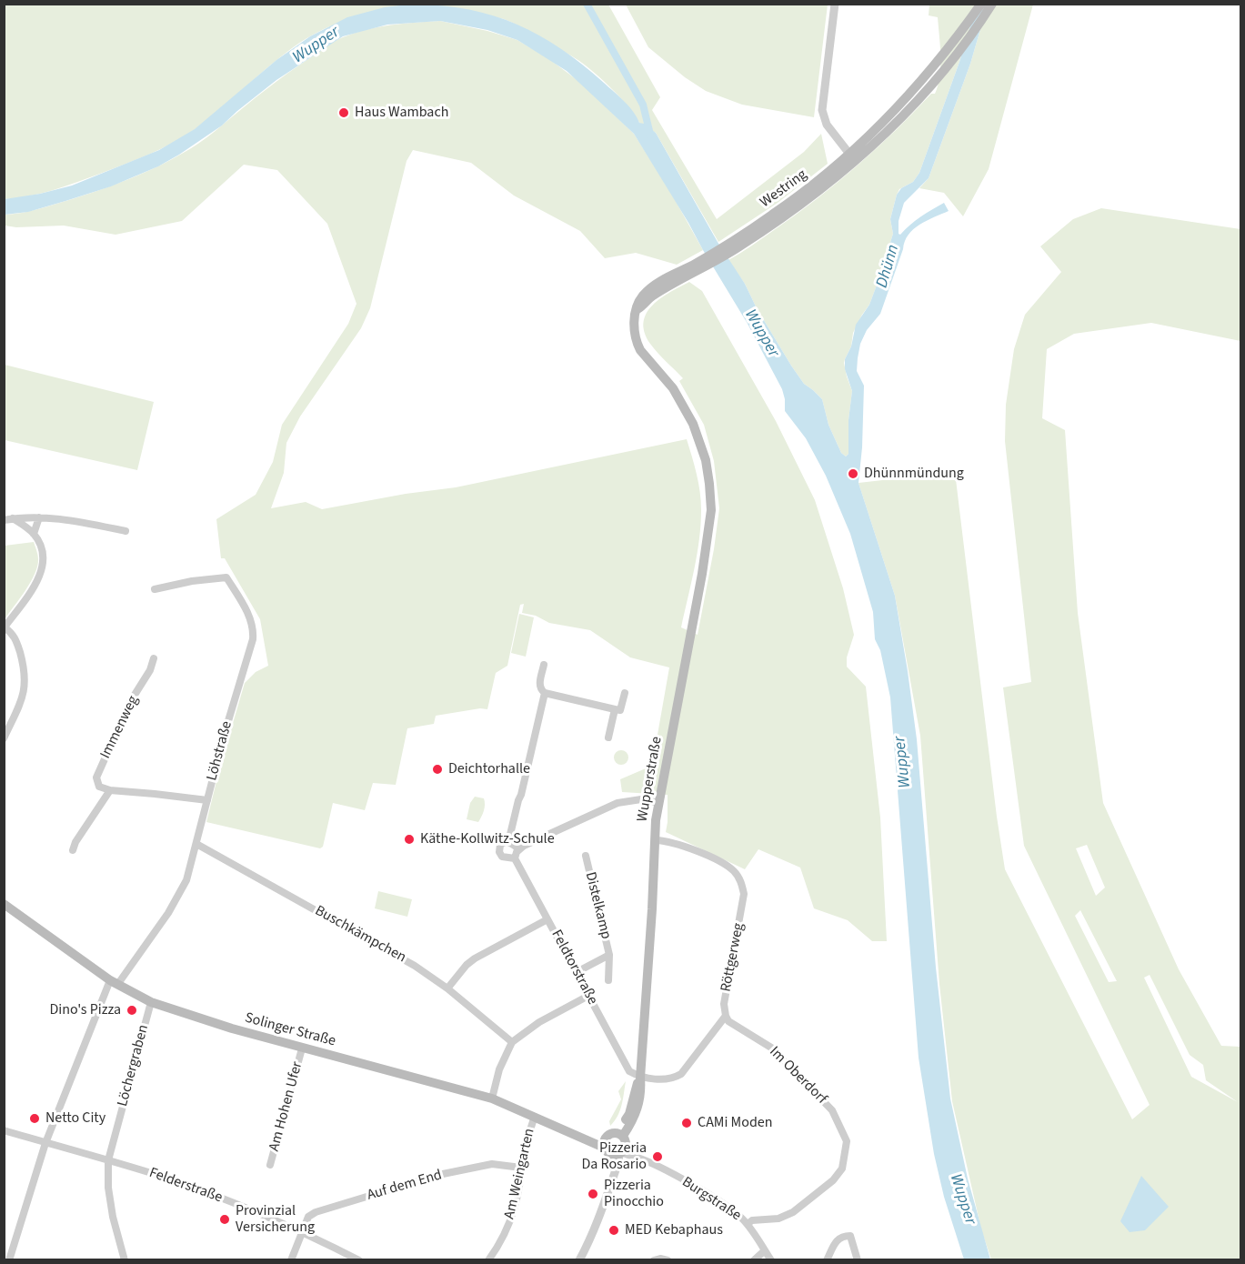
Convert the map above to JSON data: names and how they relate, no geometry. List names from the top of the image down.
{
  "streets": {
    "main road": ["Westring", "Wupperstraße", "Solinger Straße"],
    "street": [
      "Immenweg",
      "Löhstraße",
      "Distelkamp",
      "Buschkämpchen",
      "Röttgerweg",
      "Feldtorstraße",
      "Löchergraben",
      "Im Oberdorf",
      "Am Hohen Ufer",
      "Am Weingarten",
      "Felderstraße",
      "Auf dem End",
      "Burgstraße"
    ]
  },
  "crossings": [
    ["Westring", "Wupperstraße"],
    ["Löhstraße", "Buschkämpchen"],
    ["Löhstraße", "Solinger Straße"],
    ["Löhstraße", "Felderstraße"],
    ["Wupperstraße", "Röttgerweg"],
    ["Wupperstraße", "Feldtorstraße"],
    ["Wupperstraße", "Solinger Straße"],
    ["Wupperstraße", "Burgstraße"],
    ["Distelkamp", "Feldtorstraße"],
    ["Röttgerweg", "Im Oberdorf"],
    ["Solinger Straße", "Löchergraben"],
    ["Solinger Straße", "Am Hohen Ufer"],
    ["Solinger Straße", "Am Weingarten"],
    ["Solinger Straße", "Burgstraße"],
    ["Löchergraben", "Felderstraße"],
    ["Im Oberdorf", "Burgstraße"],
    ["Am Weingarten", "Auf dem End"],
    ["Felderstraße", "Auf dem End"]
  ],
  "water": ["Wupper", "Dhünn"],
  "places": [
    "Haus Wambach",
    "Dhünnmündung",
    "Deichtorhalle",
    "Käthe-Kollwitz-Schule",
    "Dino's Pizza",
    "Netto City",
    "CAMi Moden",
    "Pizzeria Da Rosario",
    "Pizzeria Pinocchio",
    "Provinzial Versicherung",
    "MED Kebaphaus"
  ]
}
